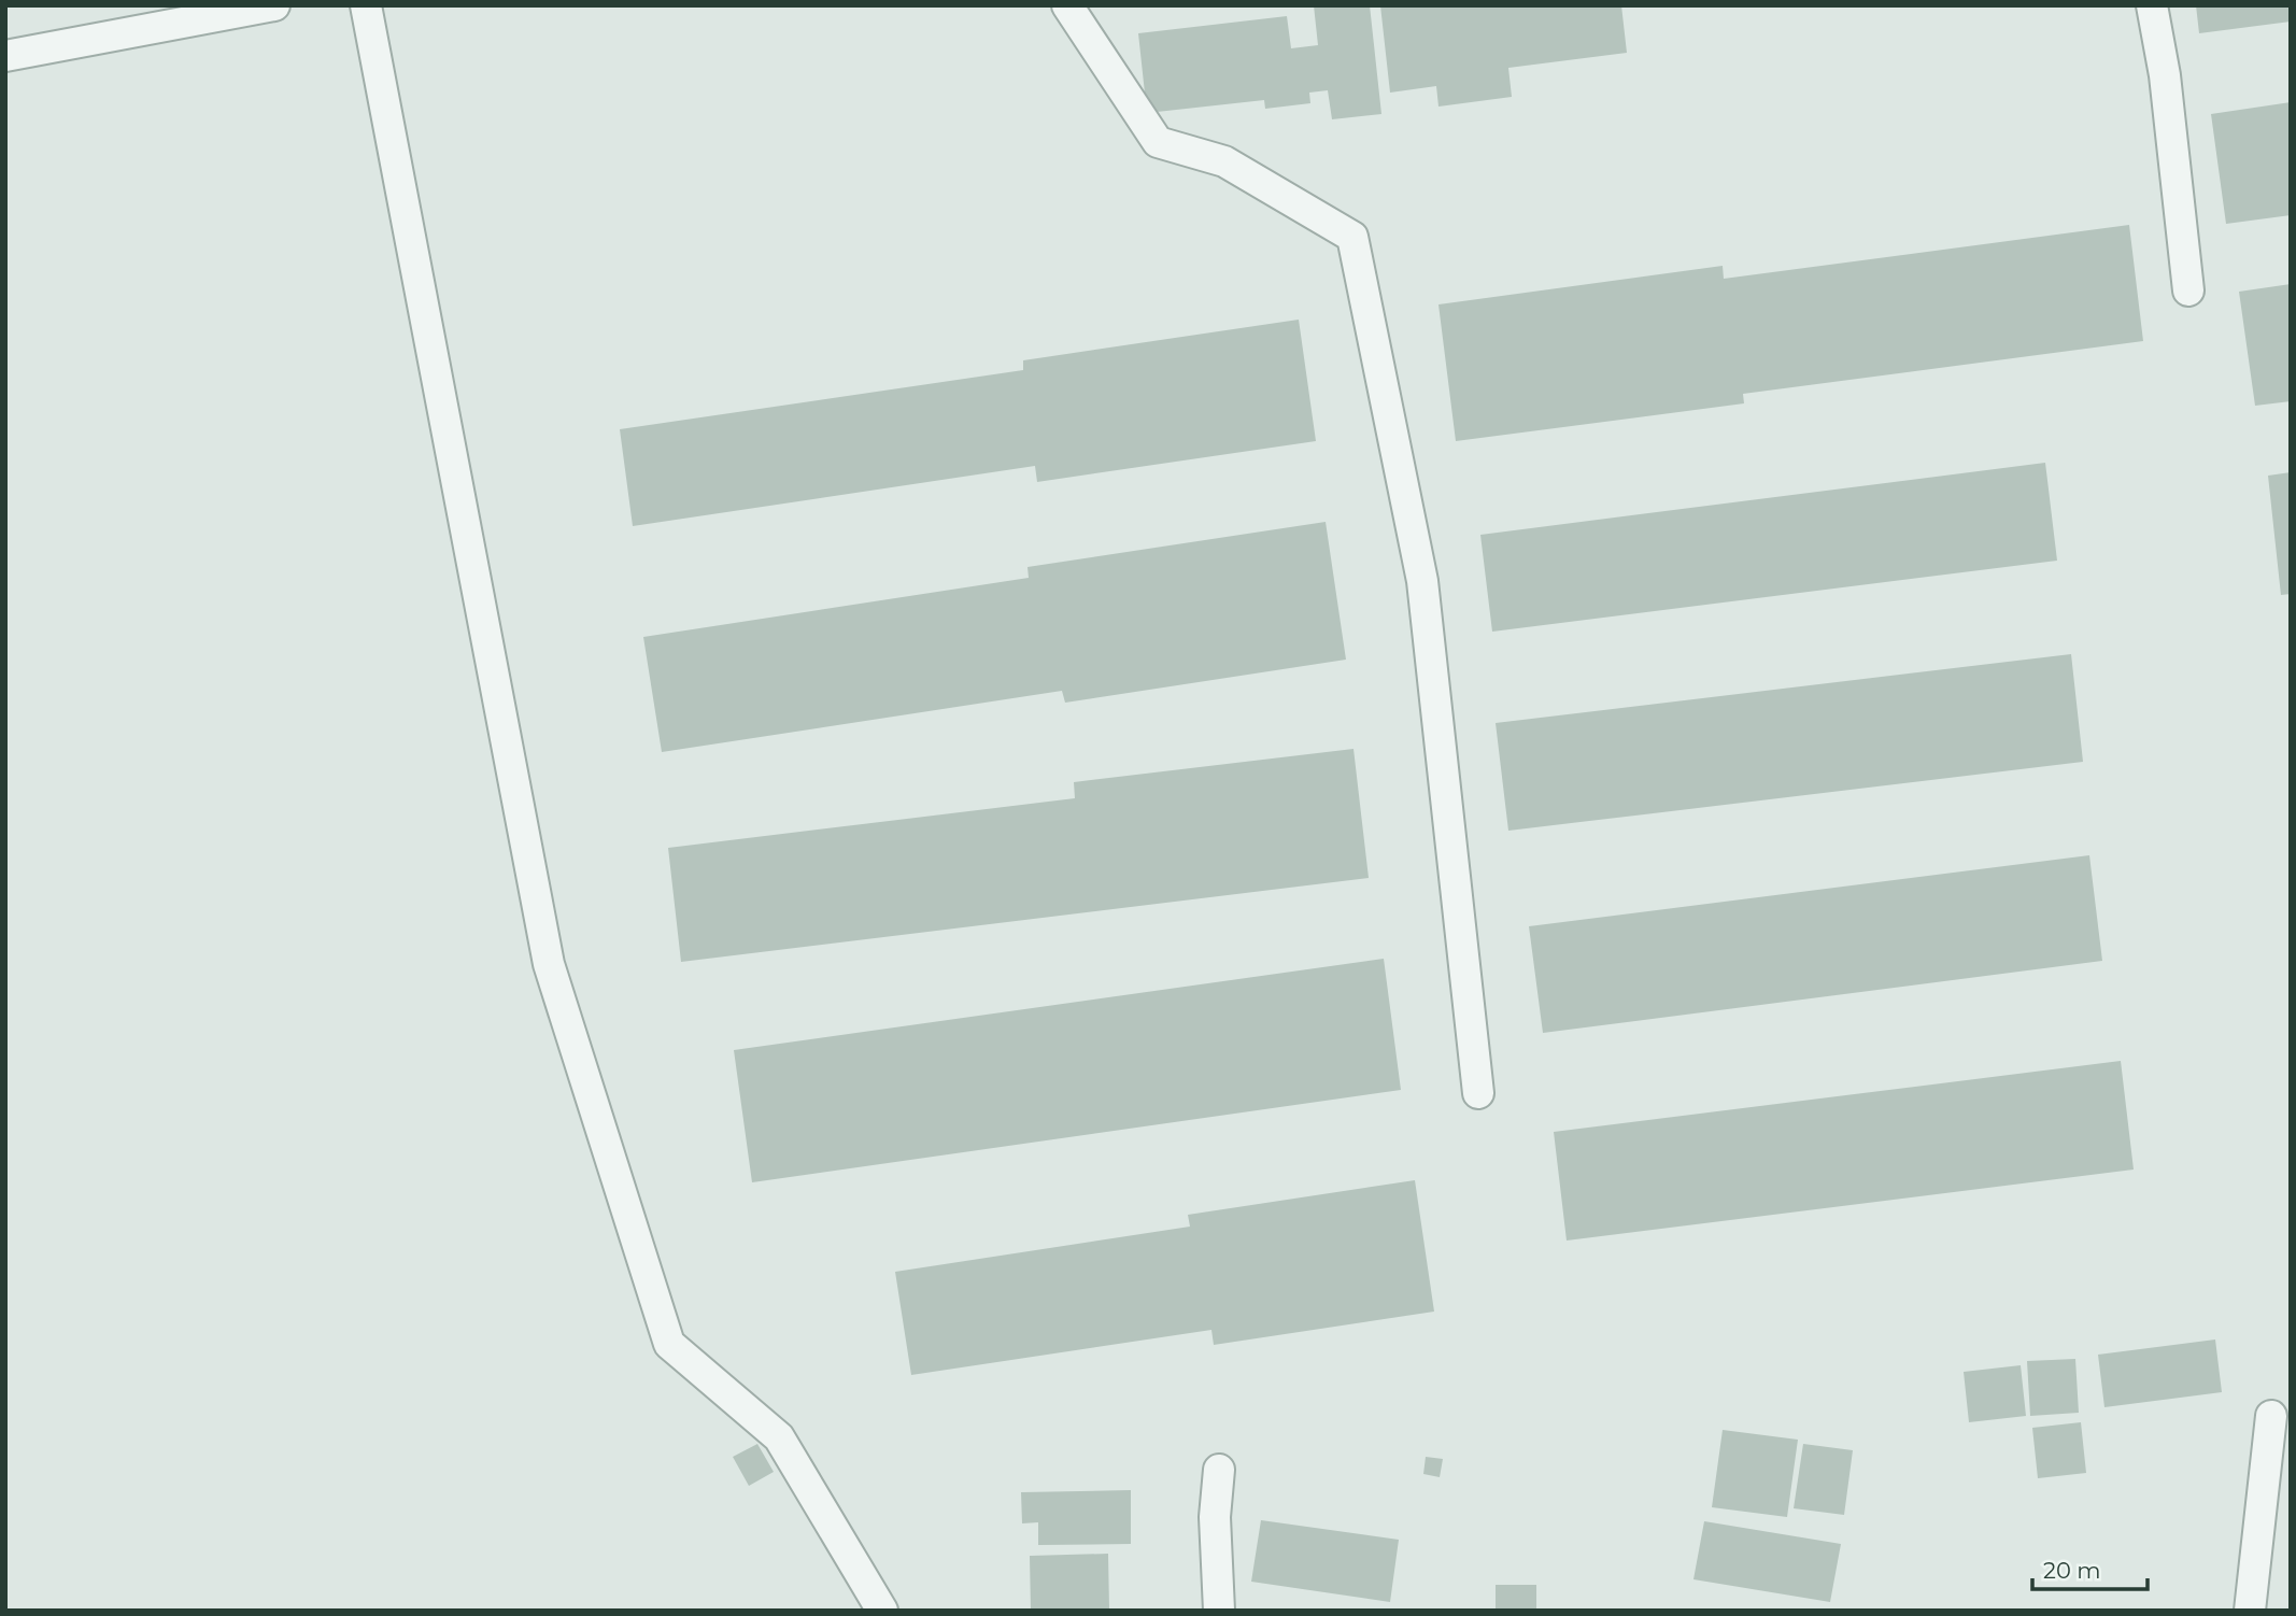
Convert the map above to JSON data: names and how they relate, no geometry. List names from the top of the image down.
{
  "scale_bar": "20 m"
}
